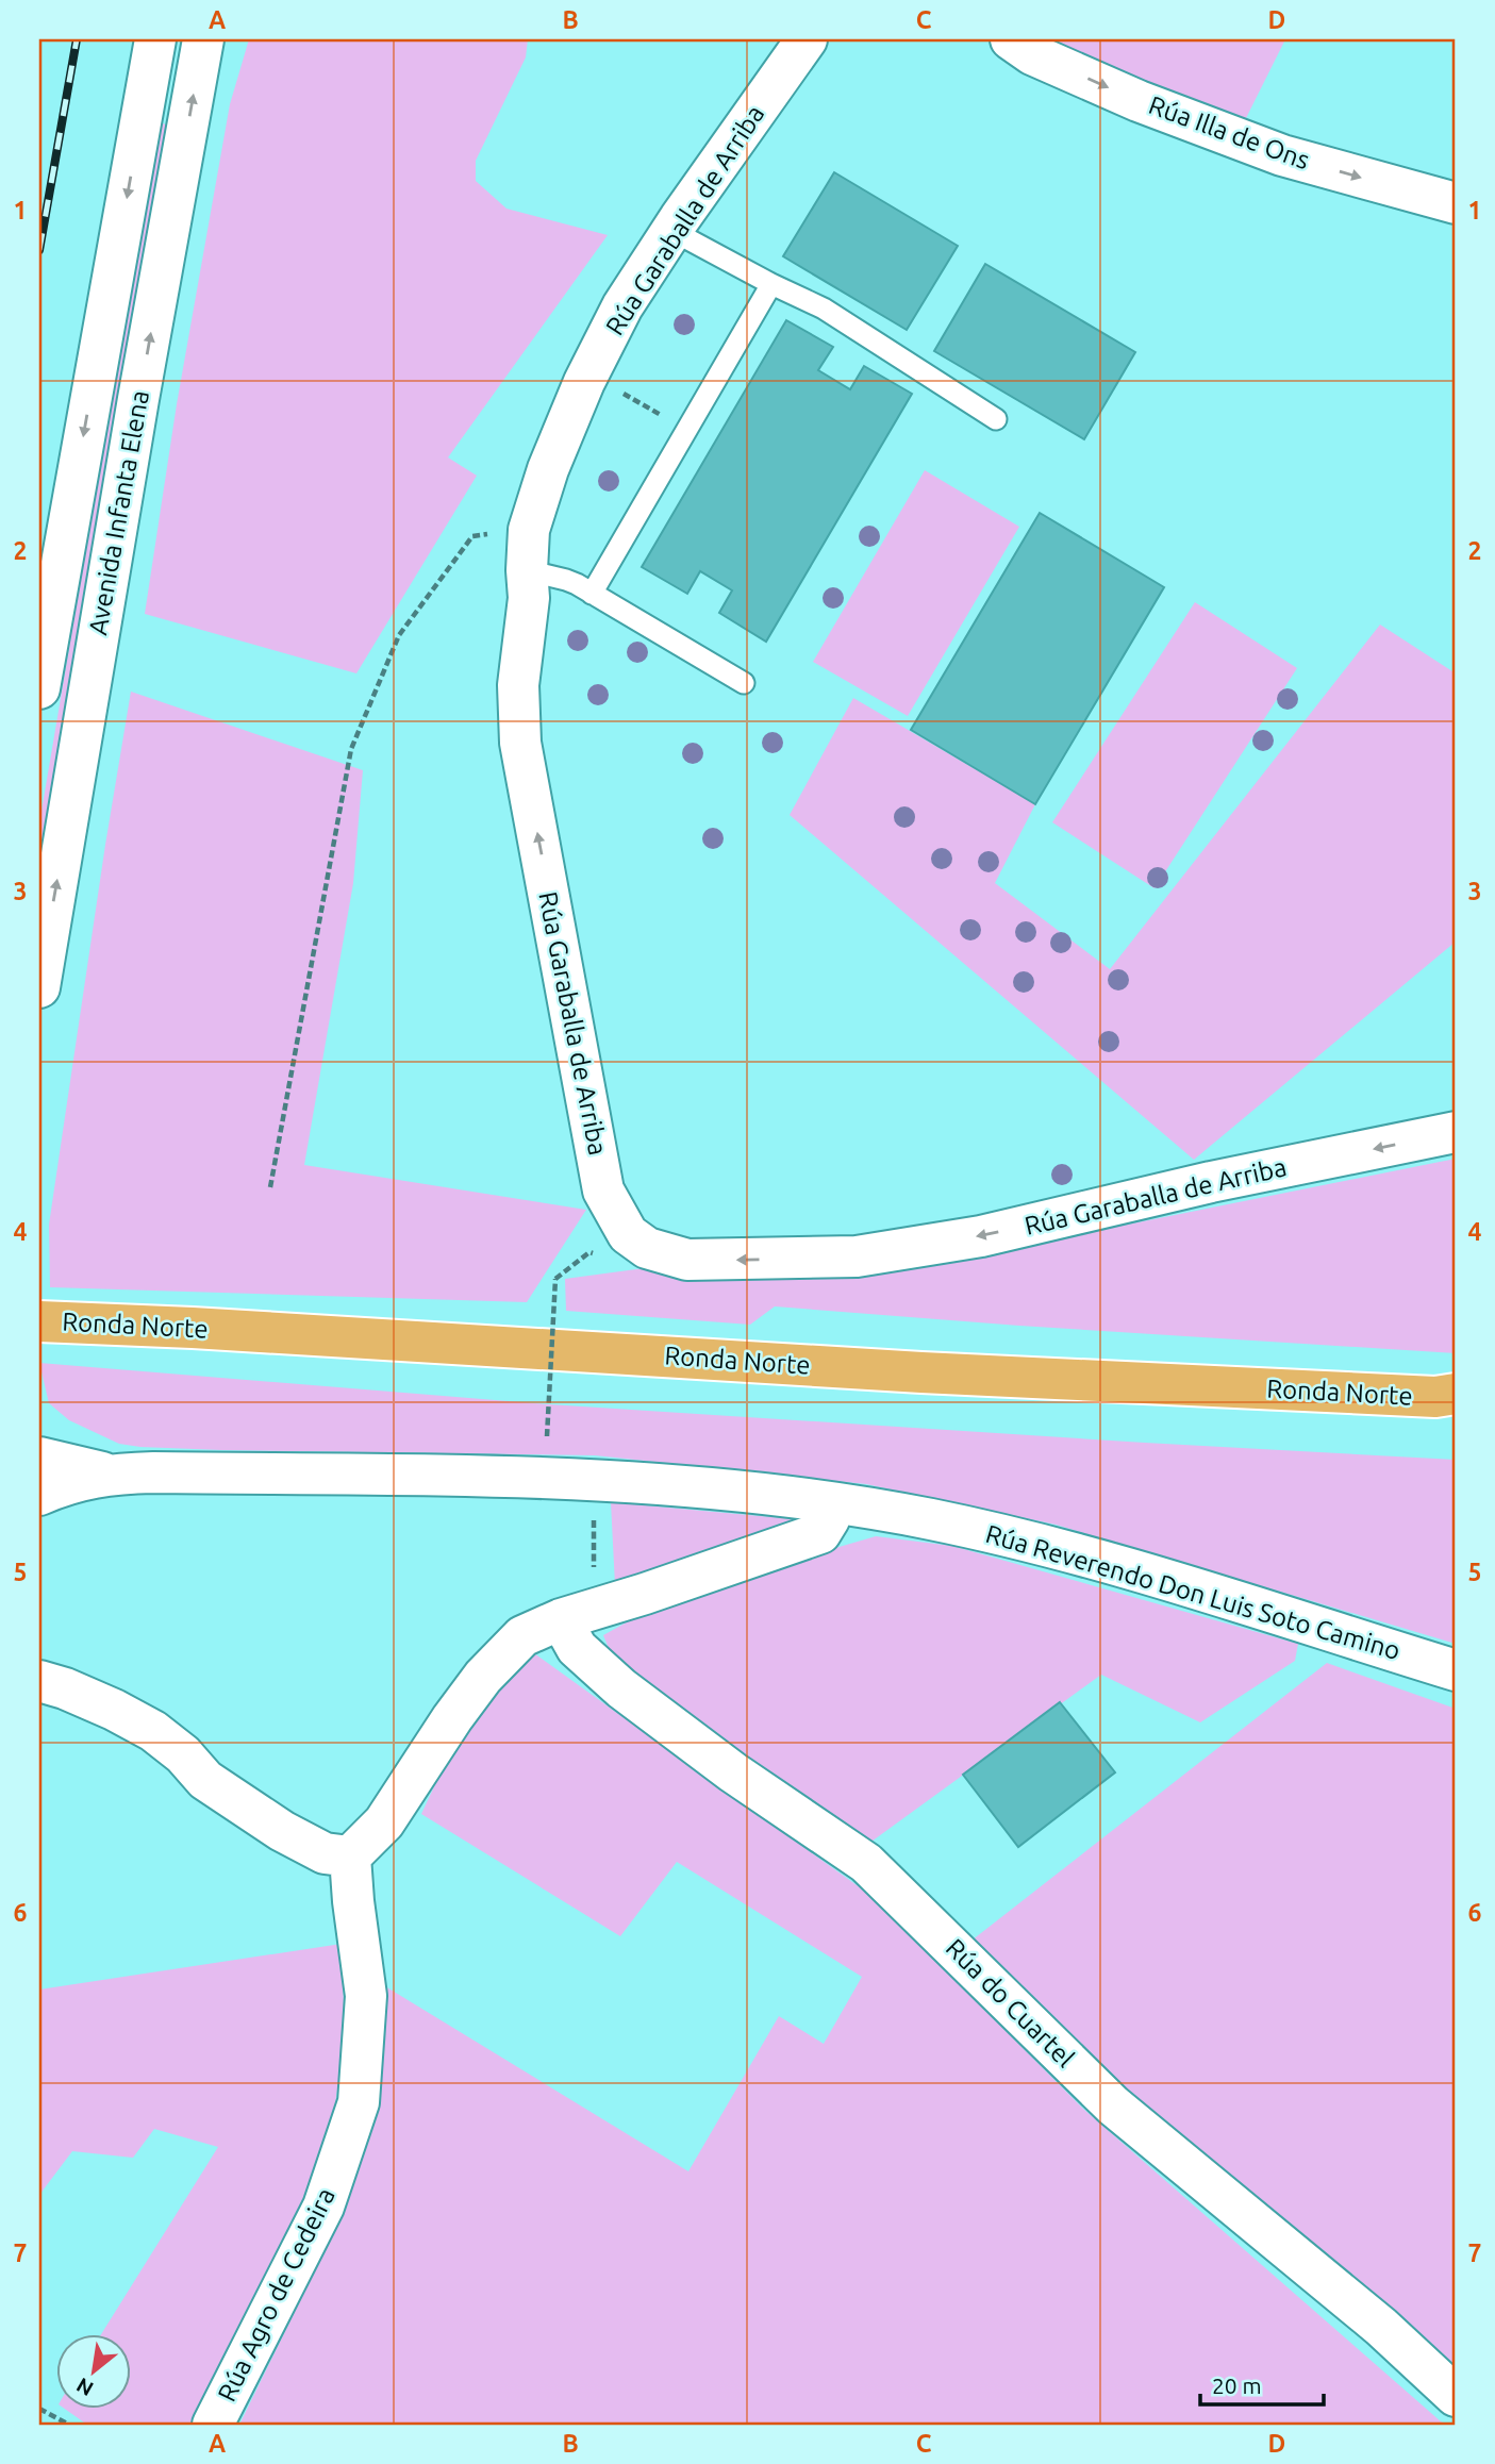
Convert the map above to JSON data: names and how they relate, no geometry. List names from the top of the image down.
{
  "streets": {
    "highway": ["Ronda Norte"],
    "street": [
      "Rúa Illa de Ons",
      "Rúa Garaballa de Arriba",
      "Avenida Infanta Elena",
      "Rúa Reverendo Don Luis Soto Camino",
      "Rúa do Cuartel",
      "Rúa Agro de Cedeira"
    ]
  },
  "one_way": ["Rúa Illa de Ons"],
  "scale_bar": "20 m",
  "north": "bottom left",
  "grid": {
    "columns": [
      "A",
      "B",
      "C",
      "D"
    ],
    "rows": [
      "1",
      "2",
      "3",
      "4",
      "5",
      "6",
      "7"
    ]
  }
}
